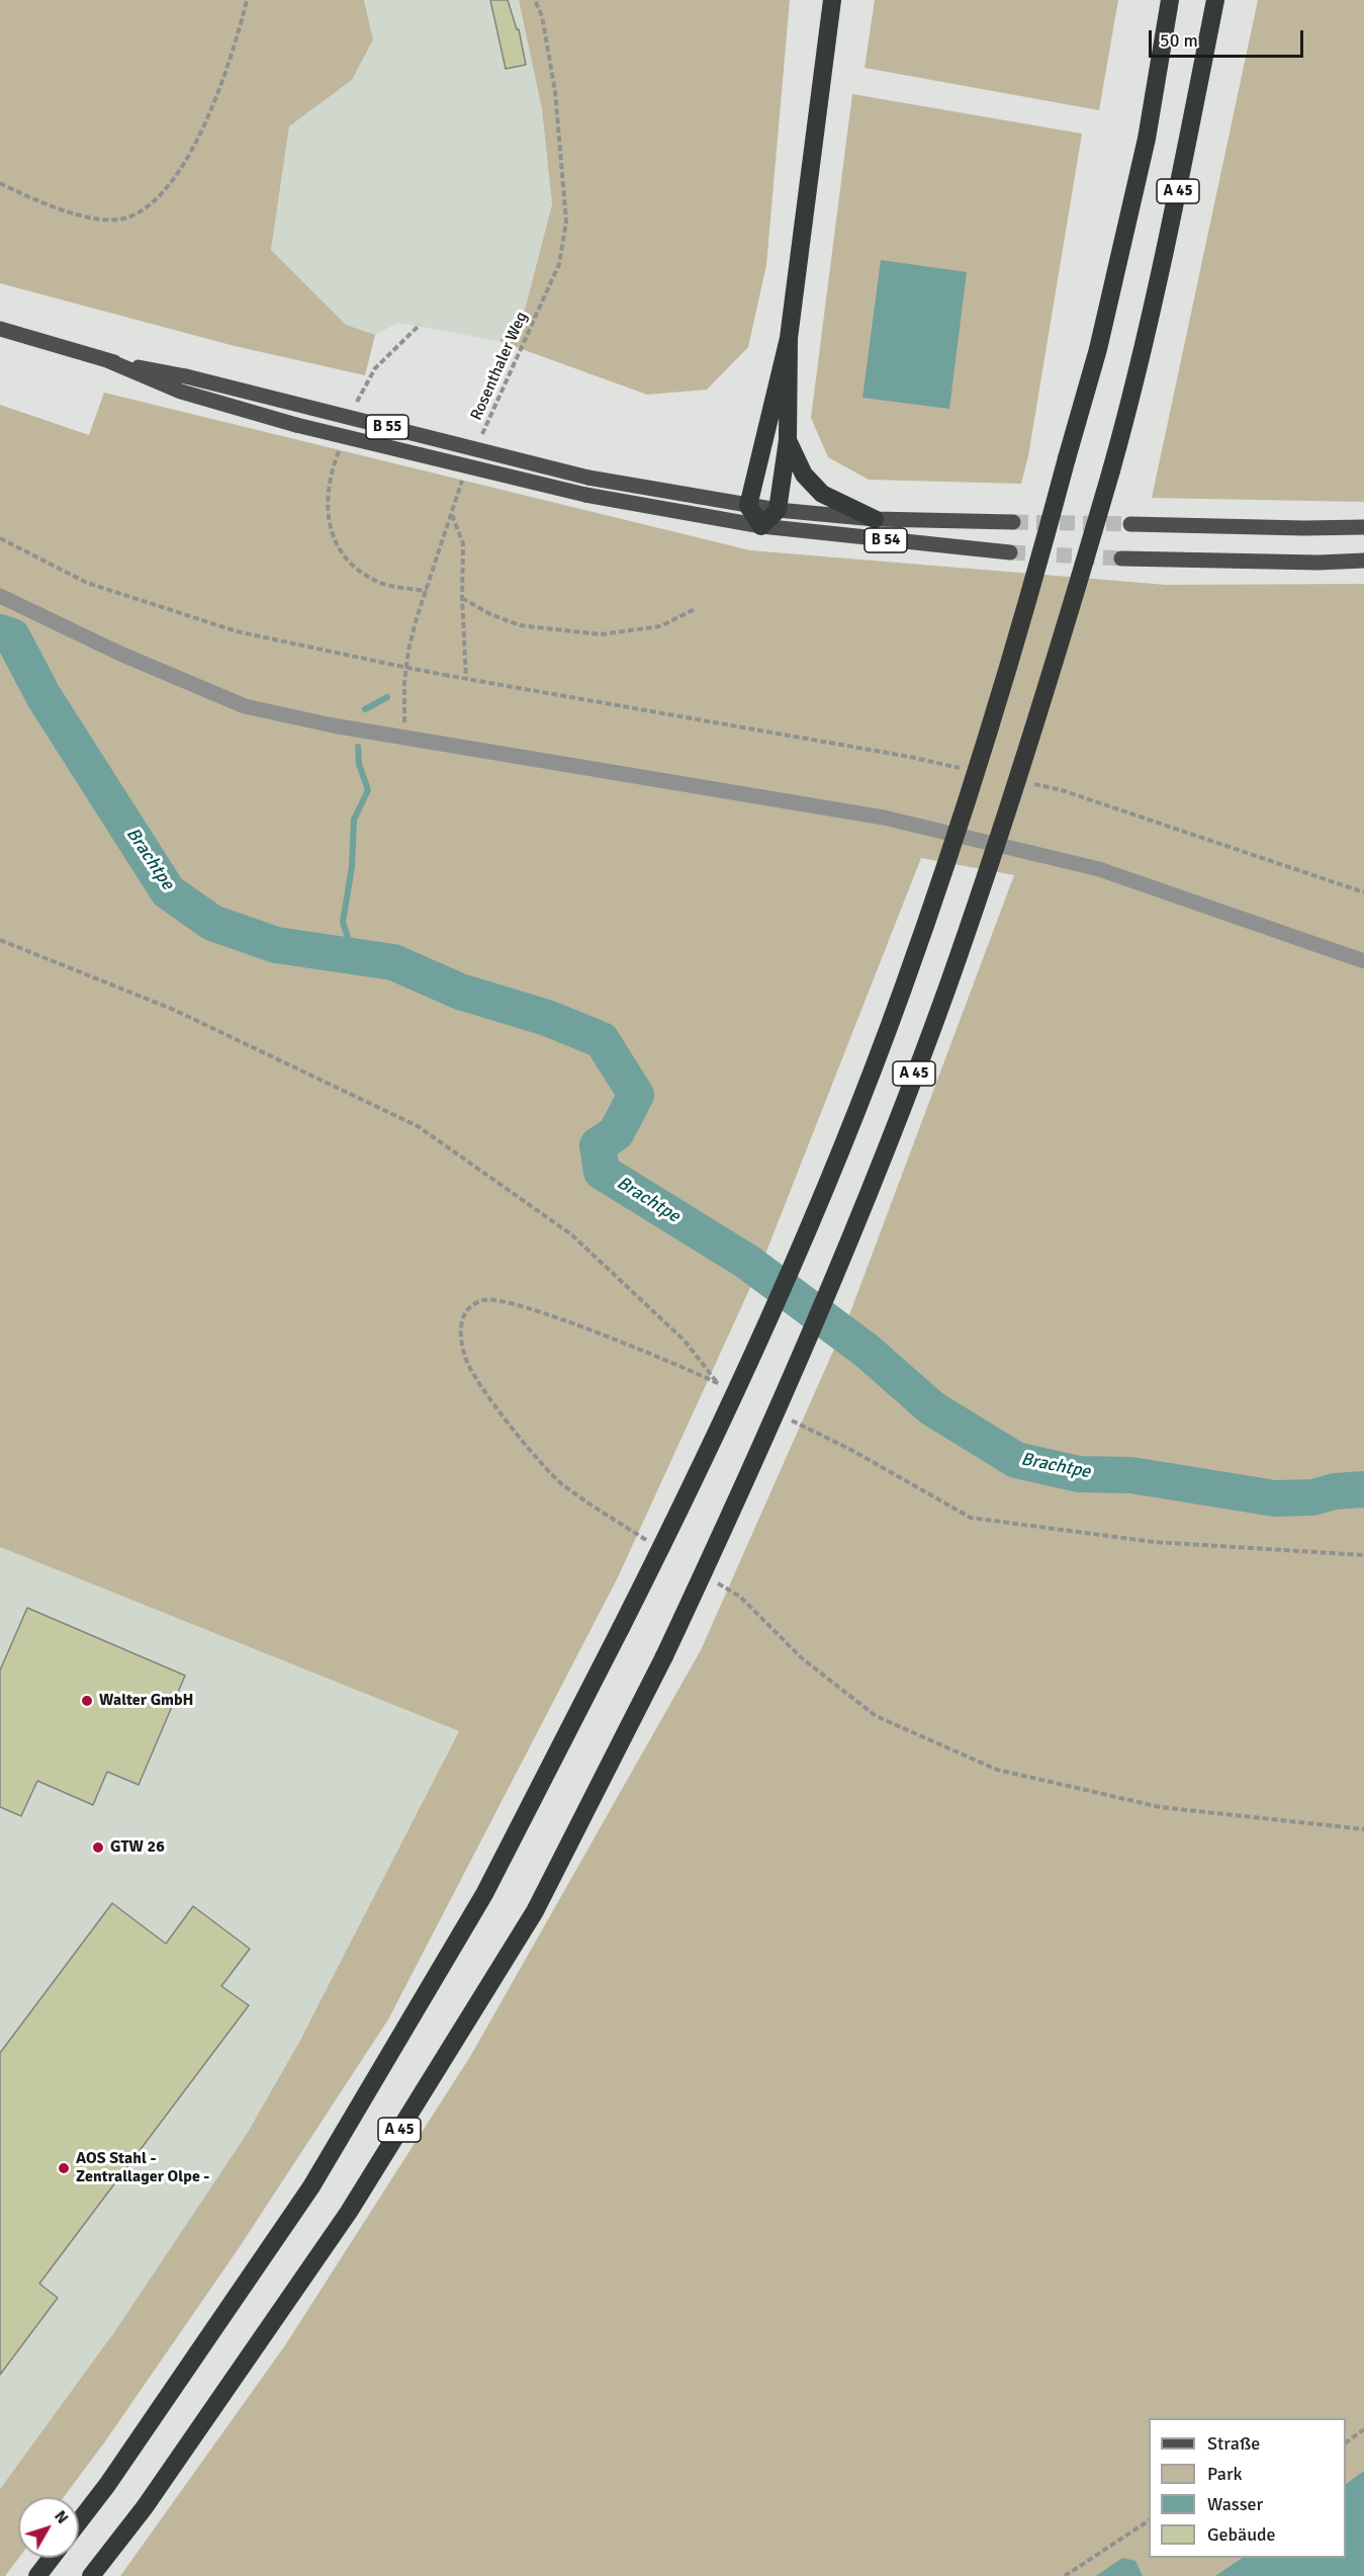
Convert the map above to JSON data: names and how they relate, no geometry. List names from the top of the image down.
{
  "streets": {
    "highway": ["A 45"],
    "main road": ["B 55", "B 54"],
    "path": ["Rosenthaler Weg"]
  },
  "crossings": [
    ["B 55", "B 54"]
  ],
  "water": ["Brachtpe"],
  "places": ["Walter GmbH", "GTW 26", "AOS Stahl - Zentrallager Olpe -"],
  "legend": [
    "Straße",
    "Park",
    "Wasser",
    "Gebäude"
  ],
  "scale_bar": "50 m",
  "north": "top right"
}
